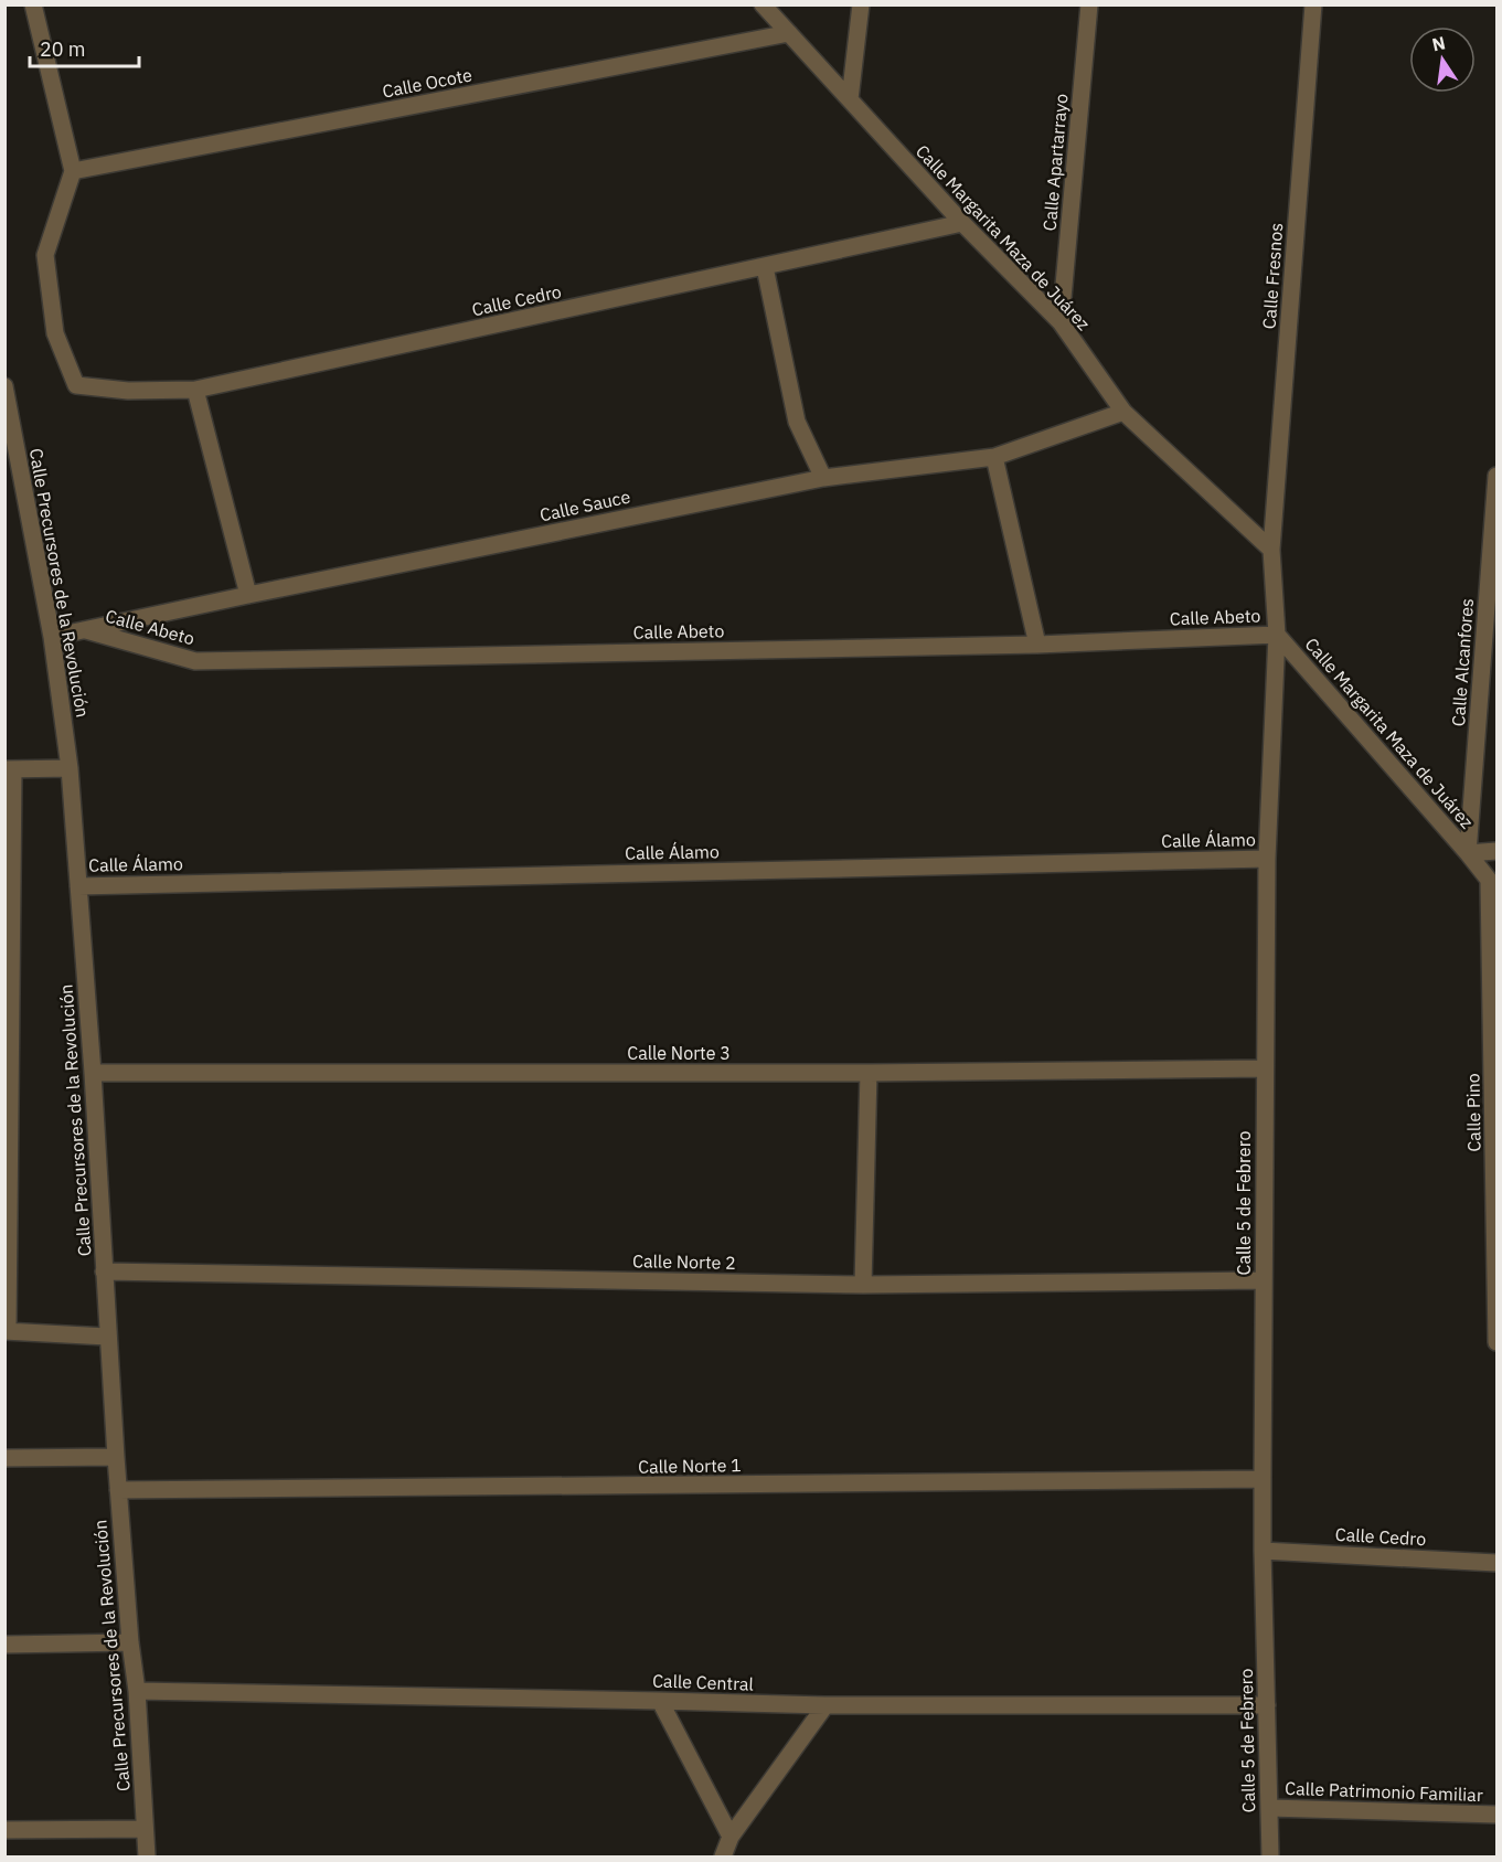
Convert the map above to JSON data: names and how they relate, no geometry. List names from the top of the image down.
{
  "streets": {
    "street": [
      "Calle Ocote",
      "Calle Apartarrayo",
      "Calle Margarita Maza de Juárez",
      "Calle Fresnos",
      "Calle Cedro",
      "Calle Sauce",
      "Calle Precursores de la Revolución",
      "Calle Abeto",
      "Calle Alcanfores",
      "Calle Álamo",
      "Calle Norte 3",
      "Calle Pino",
      "Calle 5 de Febrero",
      "Calle Norte 2",
      "Calle Norte 1",
      "Calle Central",
      "Calle Patrimonio Familiar"
    ]
  },
  "crossings": [
    ["Calle Ocote", "Calle Margarita Maza de Juárez"],
    ["Calle Ocote", "Calle Cedro"],
    ["Calle Apartarrayo", "Calle Margarita Maza de Juárez"],
    ["Calle Margarita Maza de Juárez", "Calle Fresnos"],
    ["Calle Margarita Maza de Juárez", "Calle Cedro"],
    ["Calle Margarita Maza de Juárez", "Calle Sauce"],
    ["Calle Margarita Maza de Juárez", "Calle Abeto"],
    ["Calle Margarita Maza de Juárez", "Calle Alcanfores"],
    ["Calle Margarita Maza de Juárez", "Calle Pino"],
    ["Calle Margarita Maza de Juárez", "Calle 5 de Febrero"],
    ["Calle Fresnos", "Calle 5 de Febrero"],
    ["Calle Cedro", "Calle 5 de Febrero"],
    ["Calle Sauce", "Calle Precursores de la Revolución"],
    ["Calle Sauce", "Calle Abeto"],
    ["Calle Precursores de la Revolución", "Calle Álamo"],
    ["Calle Precursores de la Revolución", "Calle Norte 3"],
    ["Calle Precursores de la Revolución", "Calle Norte 2"],
    ["Calle Precursores de la Revolución", "Calle Norte 1"],
    ["Calle Precursores de la Revolución", "Calle Central"],
    ["Calle Abeto", "Calle 5 de Febrero"],
    ["Calle Álamo", "Calle 5 de Febrero"],
    ["Calle Norte 3", "Calle 5 de Febrero"],
    ["Calle 5 de Febrero", "Calle Norte 2"],
    ["Calle 5 de Febrero", "Calle Norte 1"],
    ["Calle 5 de Febrero", "Calle Central"],
    ["Calle 5 de Febrero", "Calle Patrimonio Familiar"]
  ],
  "scale_bar": "20 m",
  "north": "top"
}
